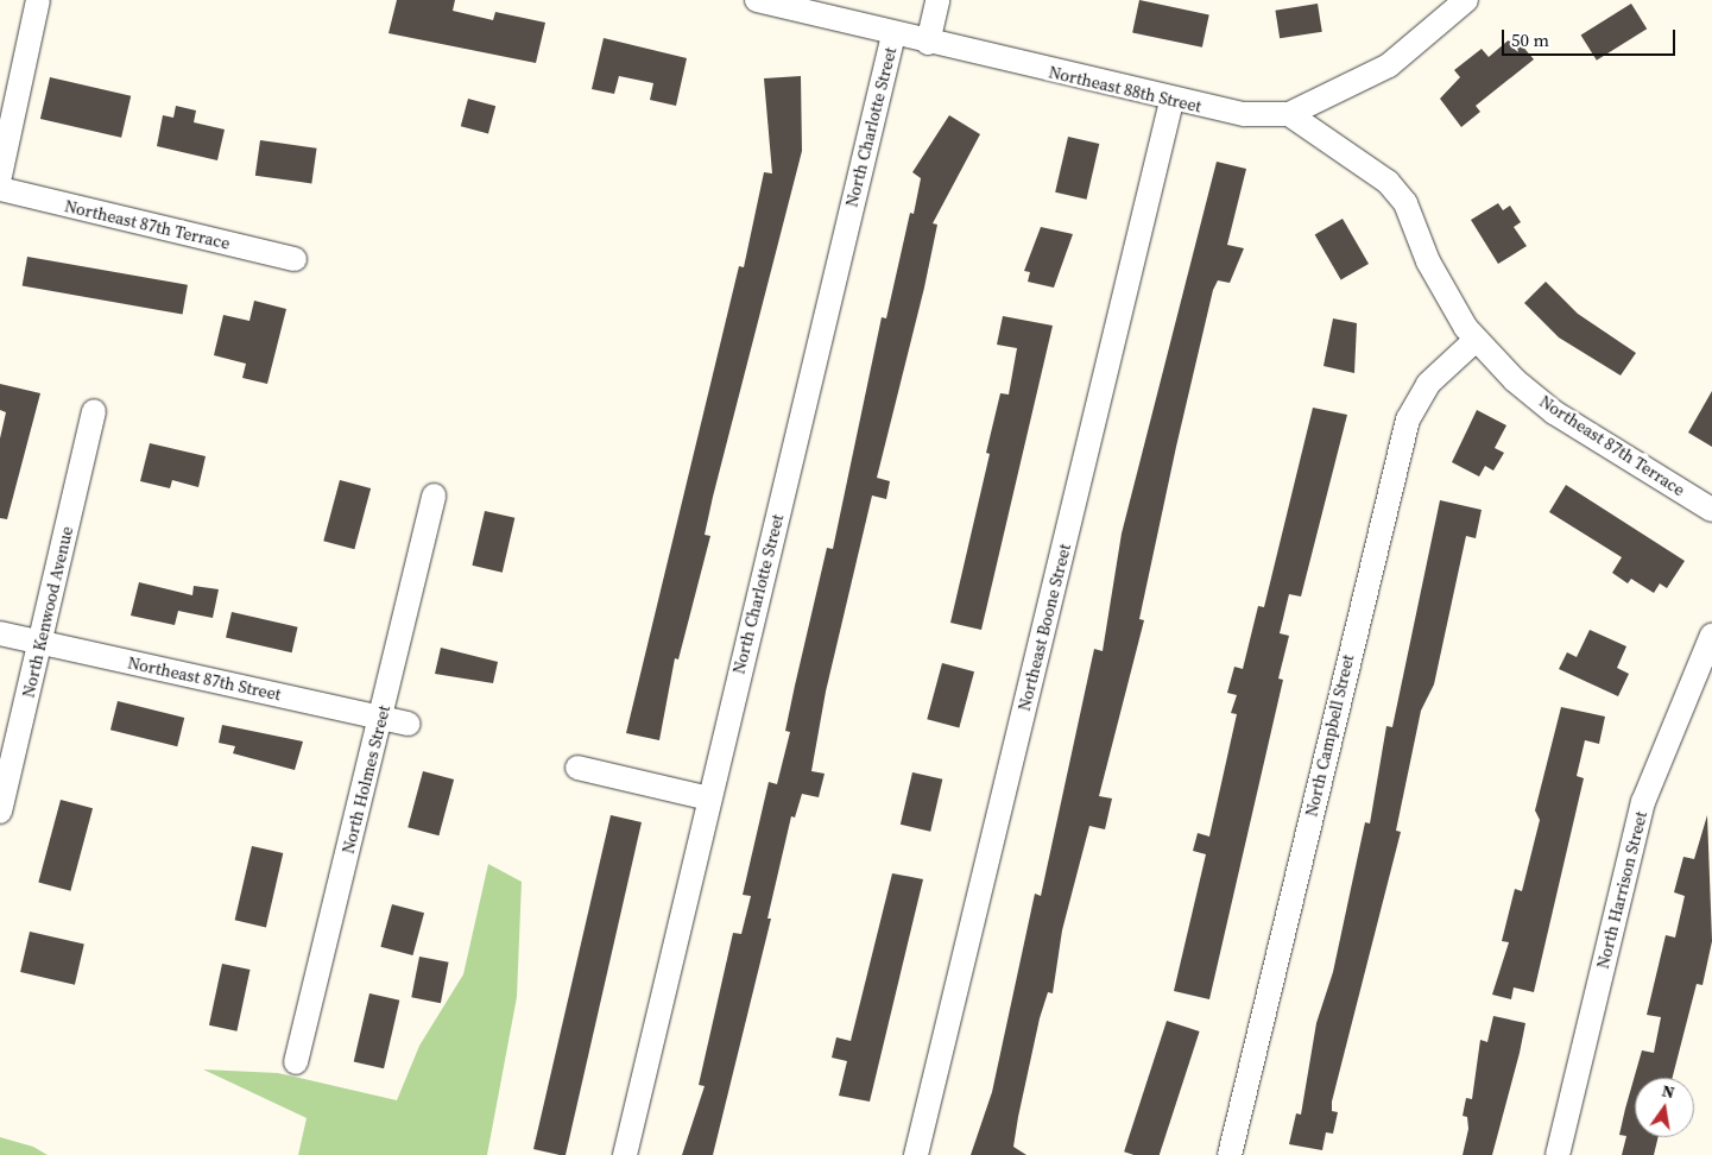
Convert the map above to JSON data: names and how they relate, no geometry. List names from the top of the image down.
{
  "streets": {
    "street": [
      "Northeast 88th Street",
      "North Charlotte Street",
      "Northeast 87th Terrace",
      "North Kenwood Avenue",
      "Northeast Boone Street",
      "Northeast 87th Street",
      "North Campbell Street",
      "North Holmes Street",
      "North Harrison Street"
    ]
  },
  "crossings": [
    ["Northeast 88th Street", "North Charlotte Street"],
    ["Northeast 88th Street", "Northeast 87th Terrace"],
    ["Northeast 88th Street", "Northeast Boone Street"],
    ["Northeast 87th Terrace", "North Campbell Street"],
    ["North Kenwood Avenue", "Northeast 87th Street"],
    ["Northeast 87th Street", "North Holmes Street"]
  ],
  "scale_bar": "50 m",
  "north": "top"
}
